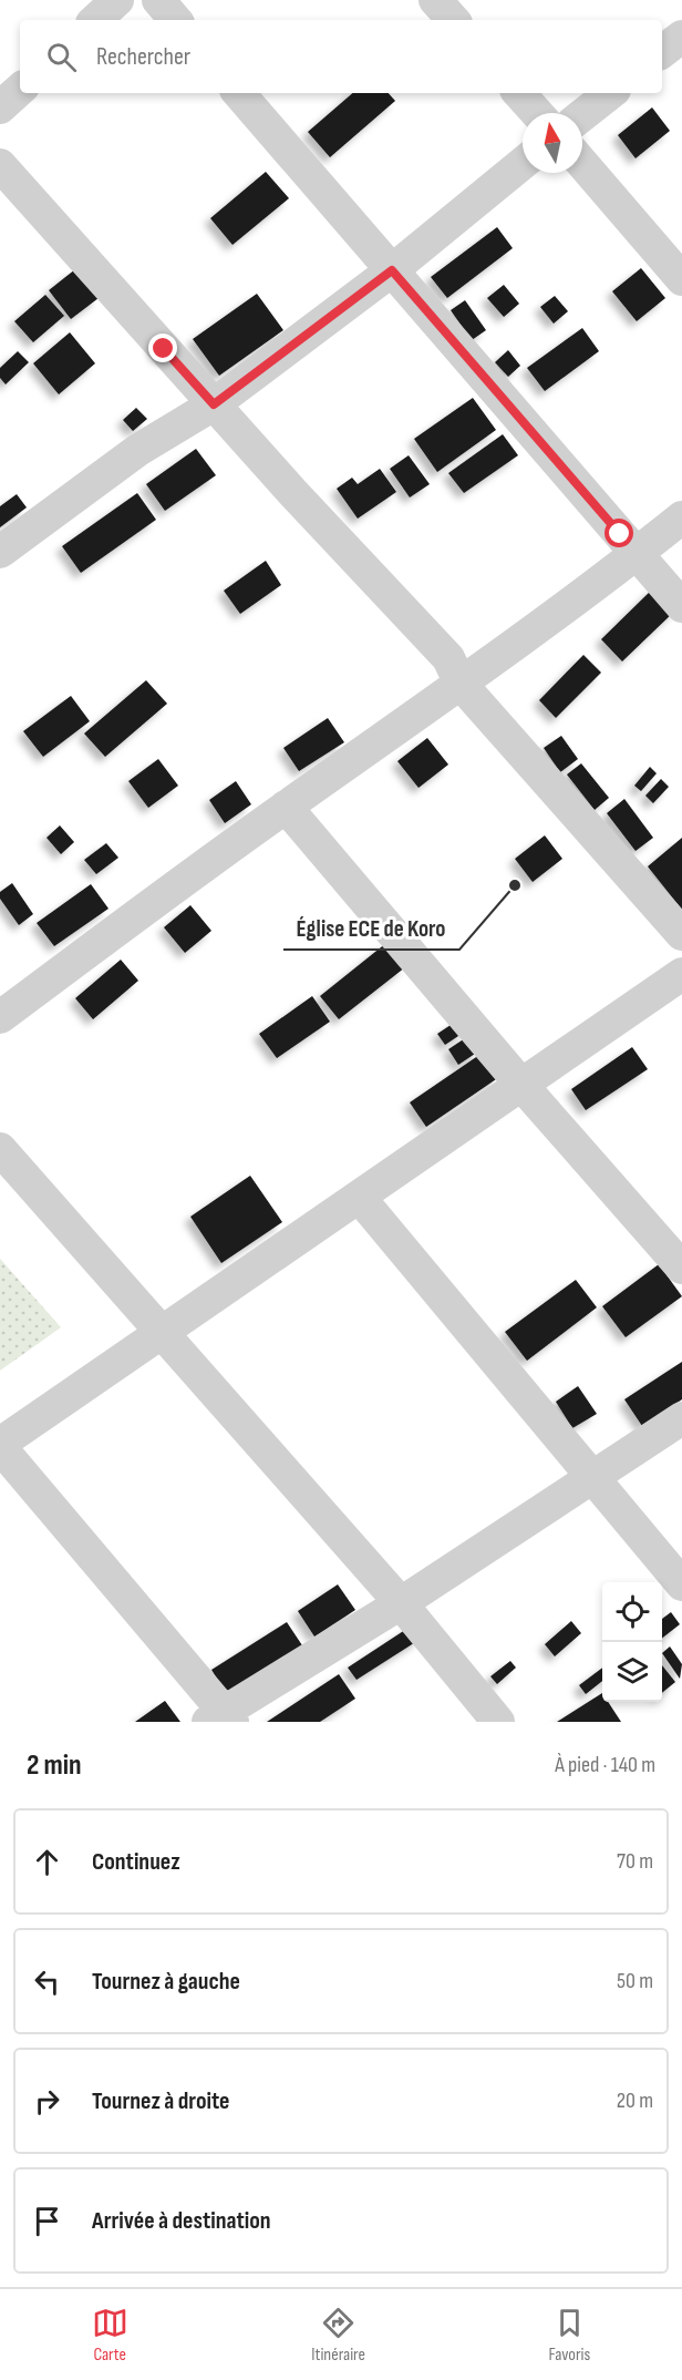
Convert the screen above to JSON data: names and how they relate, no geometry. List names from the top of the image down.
{
  "places": ["Église ECE de Koro"],
  "north": "top",
  "page": {
    "search": "Rechercher",
    "heading": ["2 min", "À pied · 140 m"],
    "list": [
      ["Continuez", "70 m"],
      ["Tournez à gauche", "50 m"],
      ["Tournez à droite", "20 m"],
      "Arrivée à destination"
    ],
    "nav": ["Carte", "Itinéraire", "Favoris"]
  }
}
